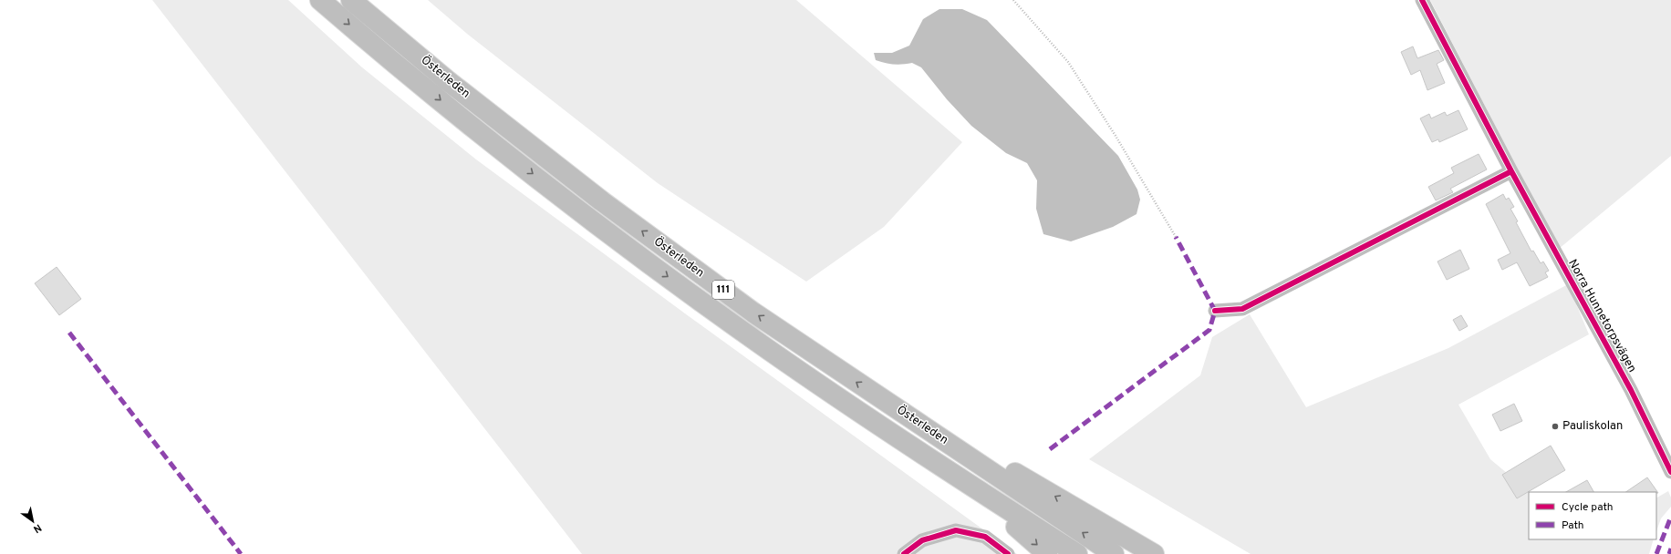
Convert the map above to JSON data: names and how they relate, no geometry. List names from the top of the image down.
{
  "streets": {
    "main road": ["Österleden", "111"],
    "street": ["Norra Hunnetorpsvägen"]
  },
  "places": ["Pauliskolan"],
  "legend": ["Cycle path", "Path"],
  "north": "bottom right"
}
